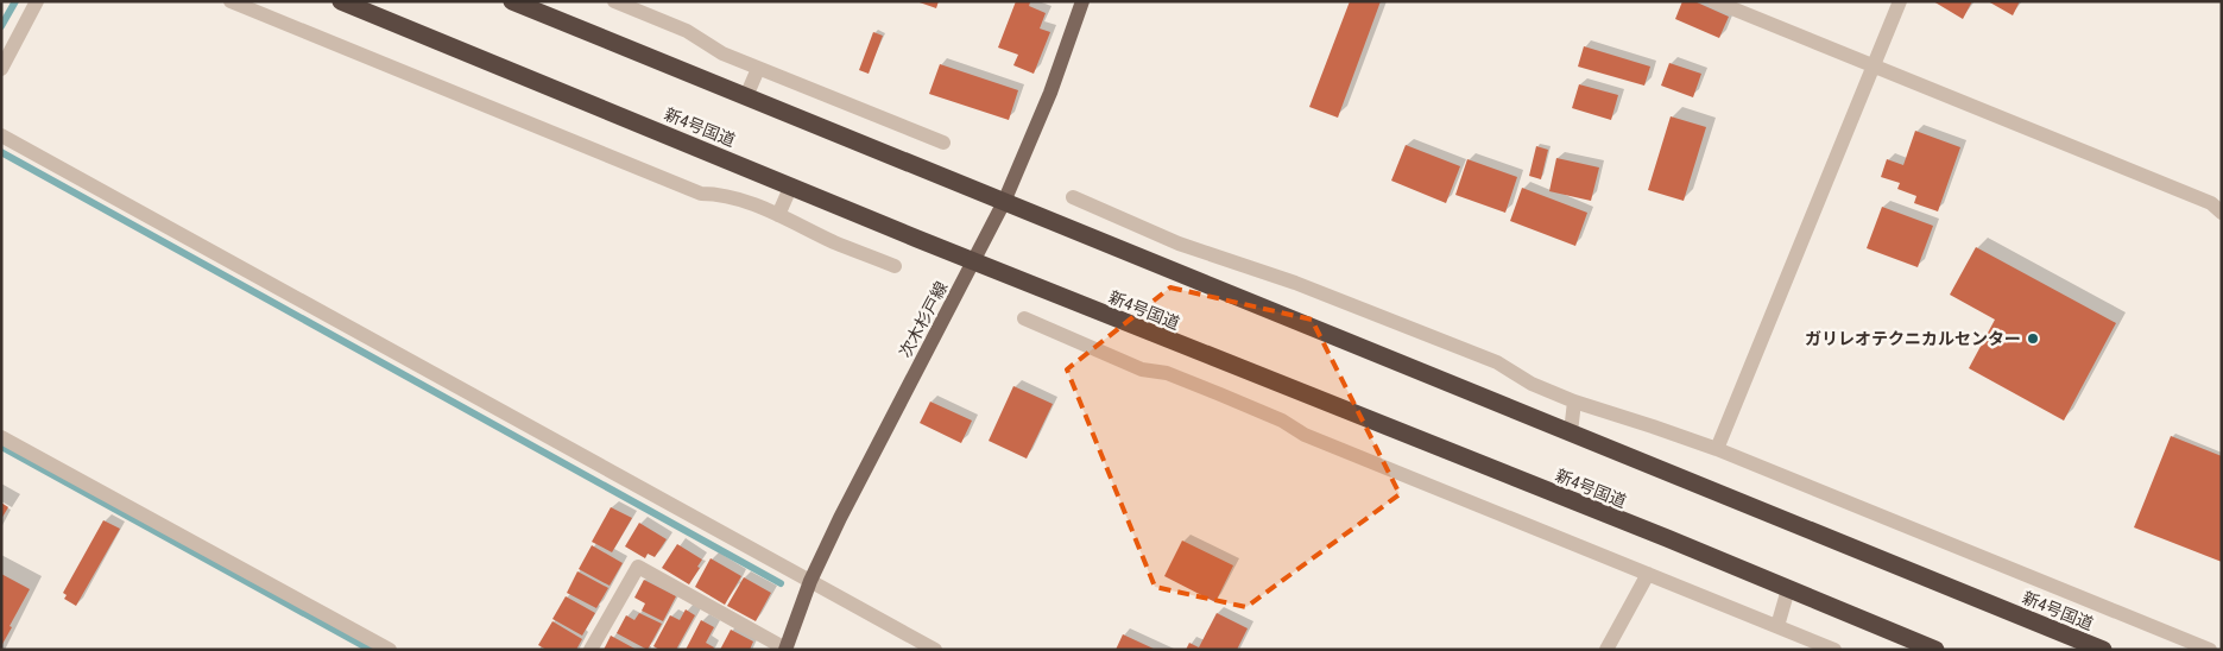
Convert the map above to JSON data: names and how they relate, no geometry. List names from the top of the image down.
{
  "streets": {
    "highway": ["新4号国道"],
    "main road": ["次木杉戸線"]
  },
  "crossings": [
    ["新4号国道", "次木杉戸線"]
  ],
  "places": ["ガリレオテクニカルセンター"]
}
